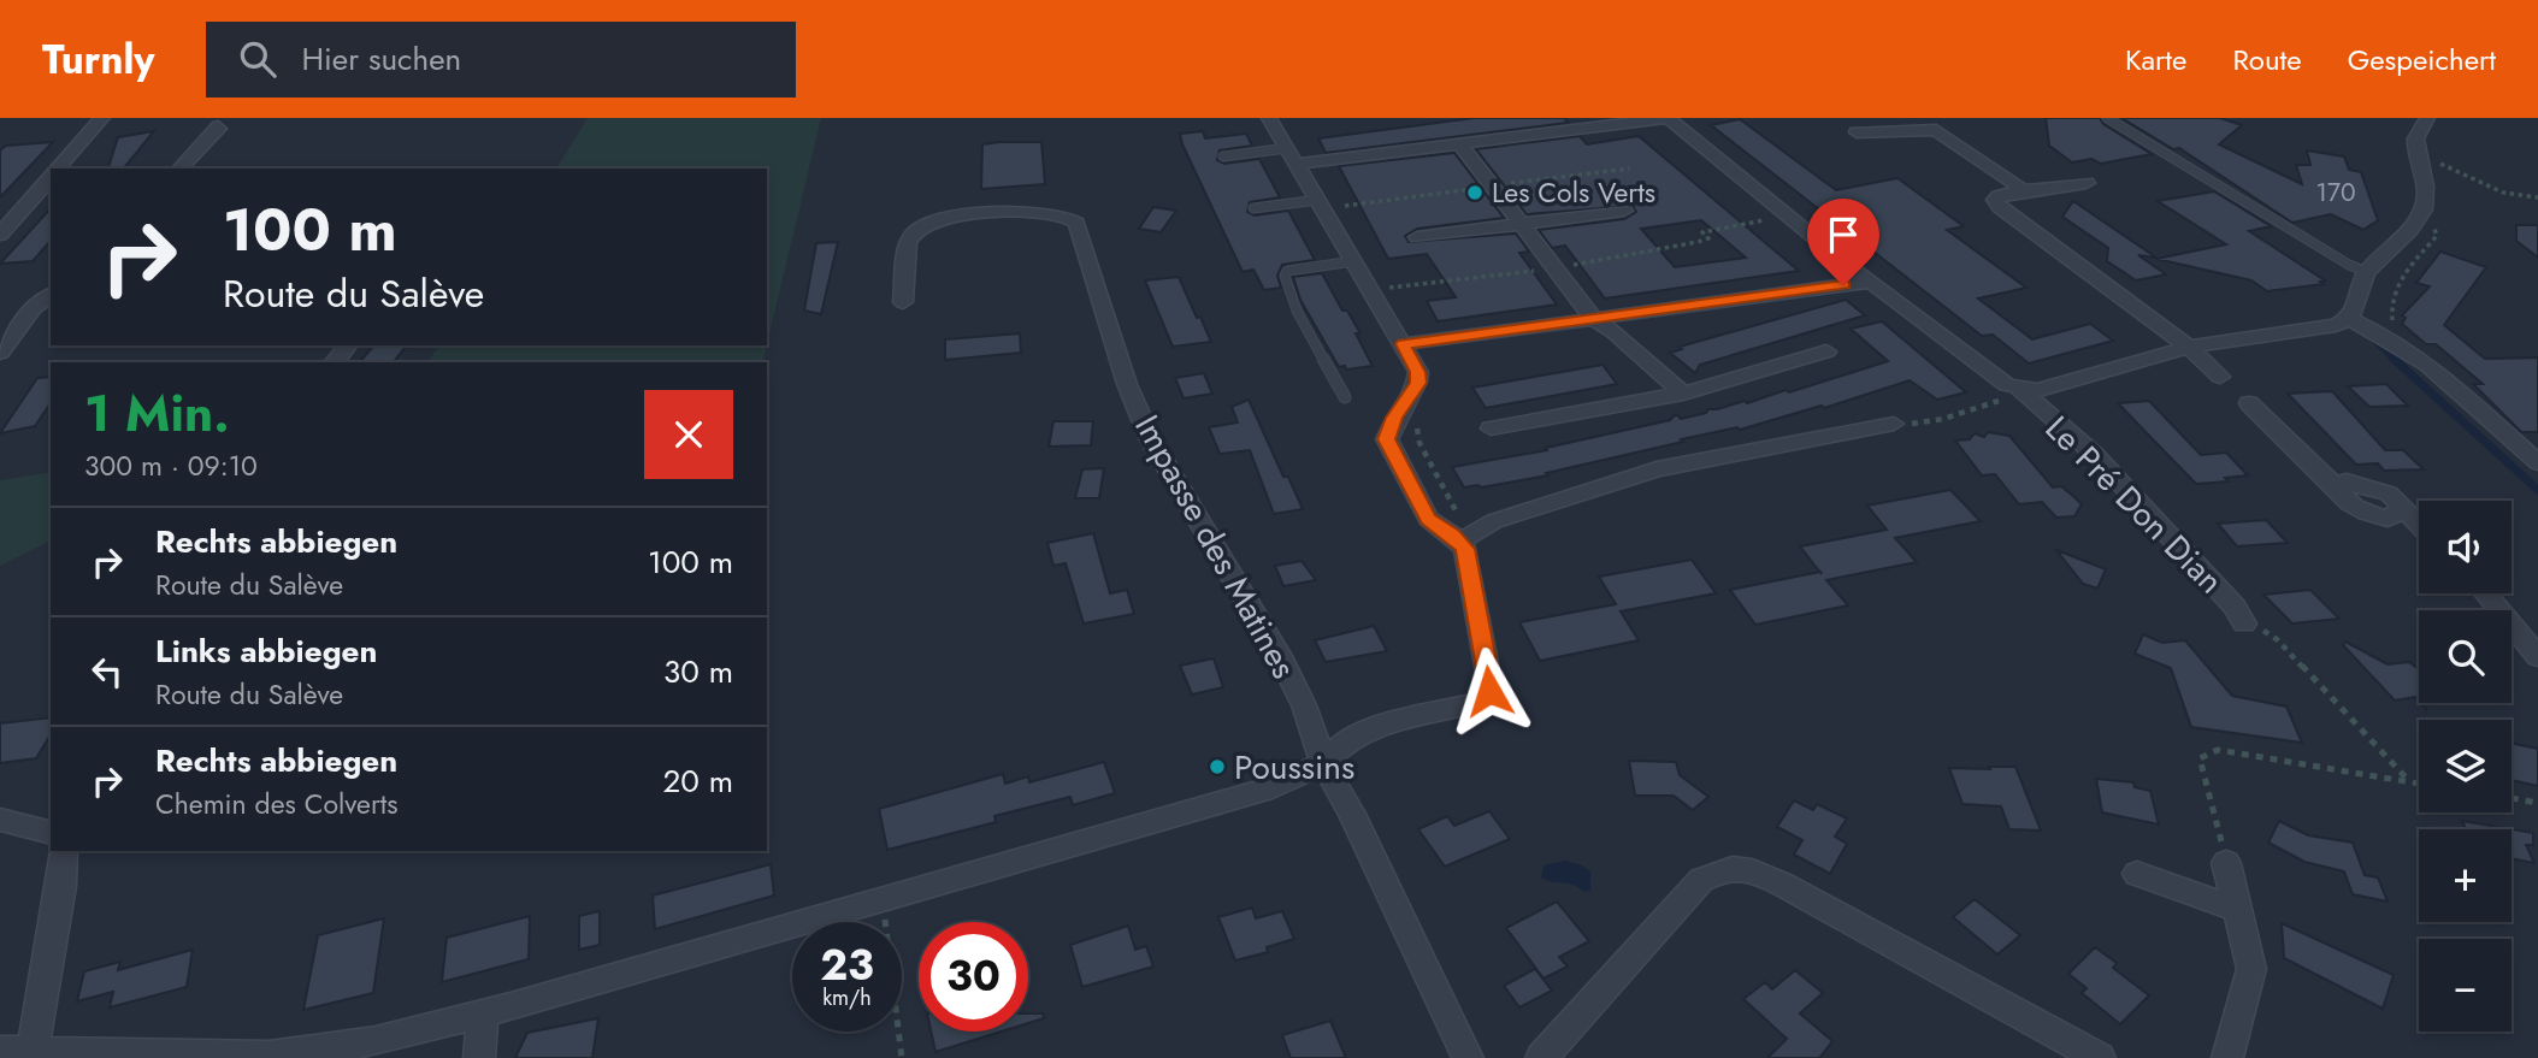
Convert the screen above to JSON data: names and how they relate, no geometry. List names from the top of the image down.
{
  "streets": {
    "street": ["Le Pré Don Dian", "Impasse des Matines"]
  },
  "places": ["Les Cols Verts", "Poussins"],
  "house_numbers": ["170"],
  "page": {
    "header": "Turnly",
    "search": "Hier suchen",
    "nav": ["Karte", "Route", "Gespeichert"],
    "turn": ["100 m", "Route du Salève"],
    "heading": ["1 Min.", "300 m · 09:10"],
    "map_buttons": ["+", "−"],
    "list": [
      {
        "name": "Rechts abbiegen",
        "note": "Route du Salève",
        "value": "100 m"
      },
      {
        "name": "Links abbiegen",
        "note": "Route du Salève",
        "value": "30 m"
      },
      {
        "name": "Rechts abbiegen",
        "note": "Chemin des Colverts",
        "value": "20 m"
      }
    ],
    "speed": "23 km/h",
    "limit": "30"
  }
}
